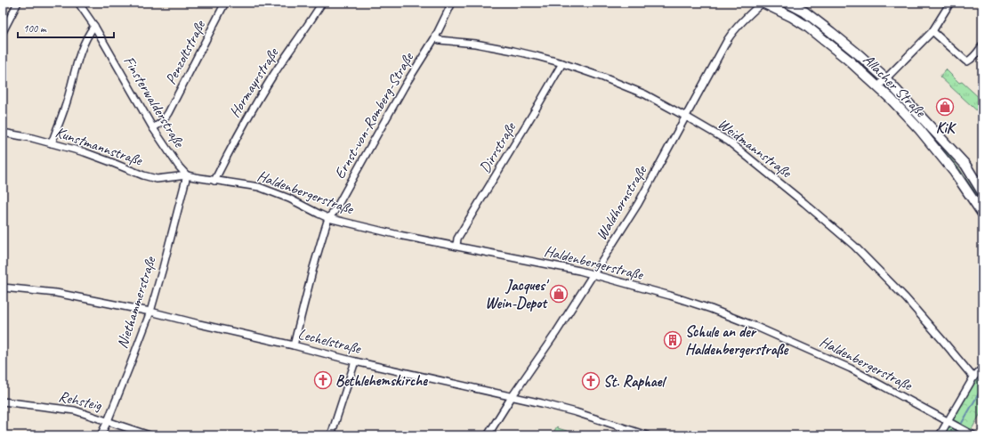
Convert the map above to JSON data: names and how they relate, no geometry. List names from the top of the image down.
{
  "streets": {
    "main road": ["Allacher Straße"],
    "street": [
      "Penzoltstraße",
      "Hormayrstraße",
      "Finsterwalderstraße",
      "Ernst-von-Romberg-Straße",
      "Kunstmannstraße",
      "Dirrstraße",
      "Weidmannstraße",
      "Haldenbergerstraße",
      "Waldhornstraße",
      "Niethammerstraße",
      "Lechelstraße",
      "Rehsteig"
    ]
  },
  "crossings": [
    ["Penzoltstraße", "Finsterwalderstraße"],
    ["Hormayrstraße", "Haldenbergerstraße"],
    ["Allacher Straße", "Waldhornstraße"],
    ["Finsterwalderstraße", "Kunstmannstraße"],
    ["Finsterwalderstraße", "Haldenbergerstraße"],
    ["Finsterwalderstraße", "Niethammerstraße"],
    ["Ernst-von-Romberg-Straße", "Weidmannstraße"],
    ["Ernst-von-Romberg-Straße", "Haldenbergerstraße"],
    ["Ernst-von-Romberg-Straße", "Lechelstraße"],
    ["Kunstmannstraße", "Haldenbergerstraße"],
    ["Kunstmannstraße", "Niethammerstraße"],
    ["Dirrstraße", "Weidmannstraße"],
    ["Dirrstraße", "Haldenbergerstraße"],
    ["Weidmannstraße", "Waldhornstraße"],
    ["Haldenbergerstraße", "Waldhornstraße"],
    ["Haldenbergerstraße", "Niethammerstraße"],
    ["Waldhornstraße", "Lechelstraße"],
    ["Niethammerstraße", "Lechelstraße"],
    ["Niethammerstraße", "Rehsteig"]
  ],
  "places": {
    "shop": ["KiK", "Jacques' Wein-Depot"],
    "building": ["Schule an der Haldenbergerstraße"],
    "church": ["Bethlehemskirche", "St. Raphael"]
  },
  "scale_bar": "100 m"
}
